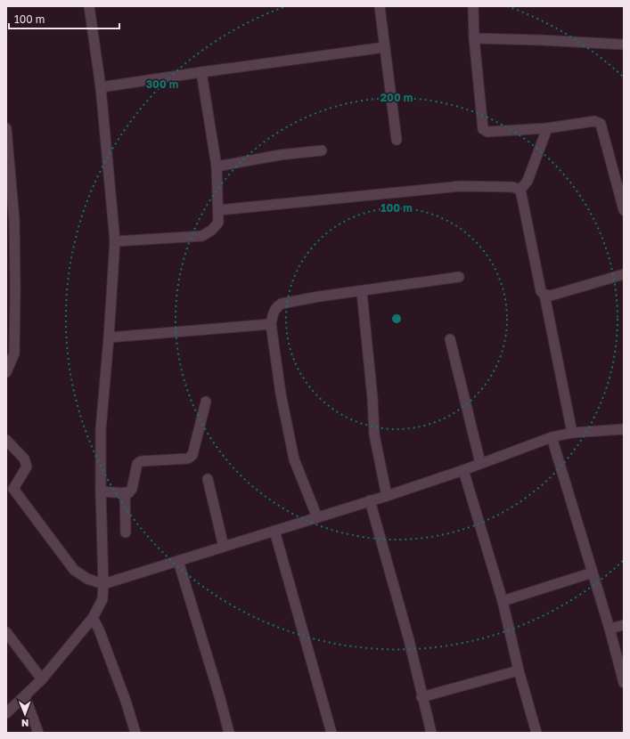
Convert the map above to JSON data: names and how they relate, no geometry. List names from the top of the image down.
{
  "scale_bar": "100 m",
  "north": "bottom",
  "rings": ["300 m", "200 m", "100 m"]
}
